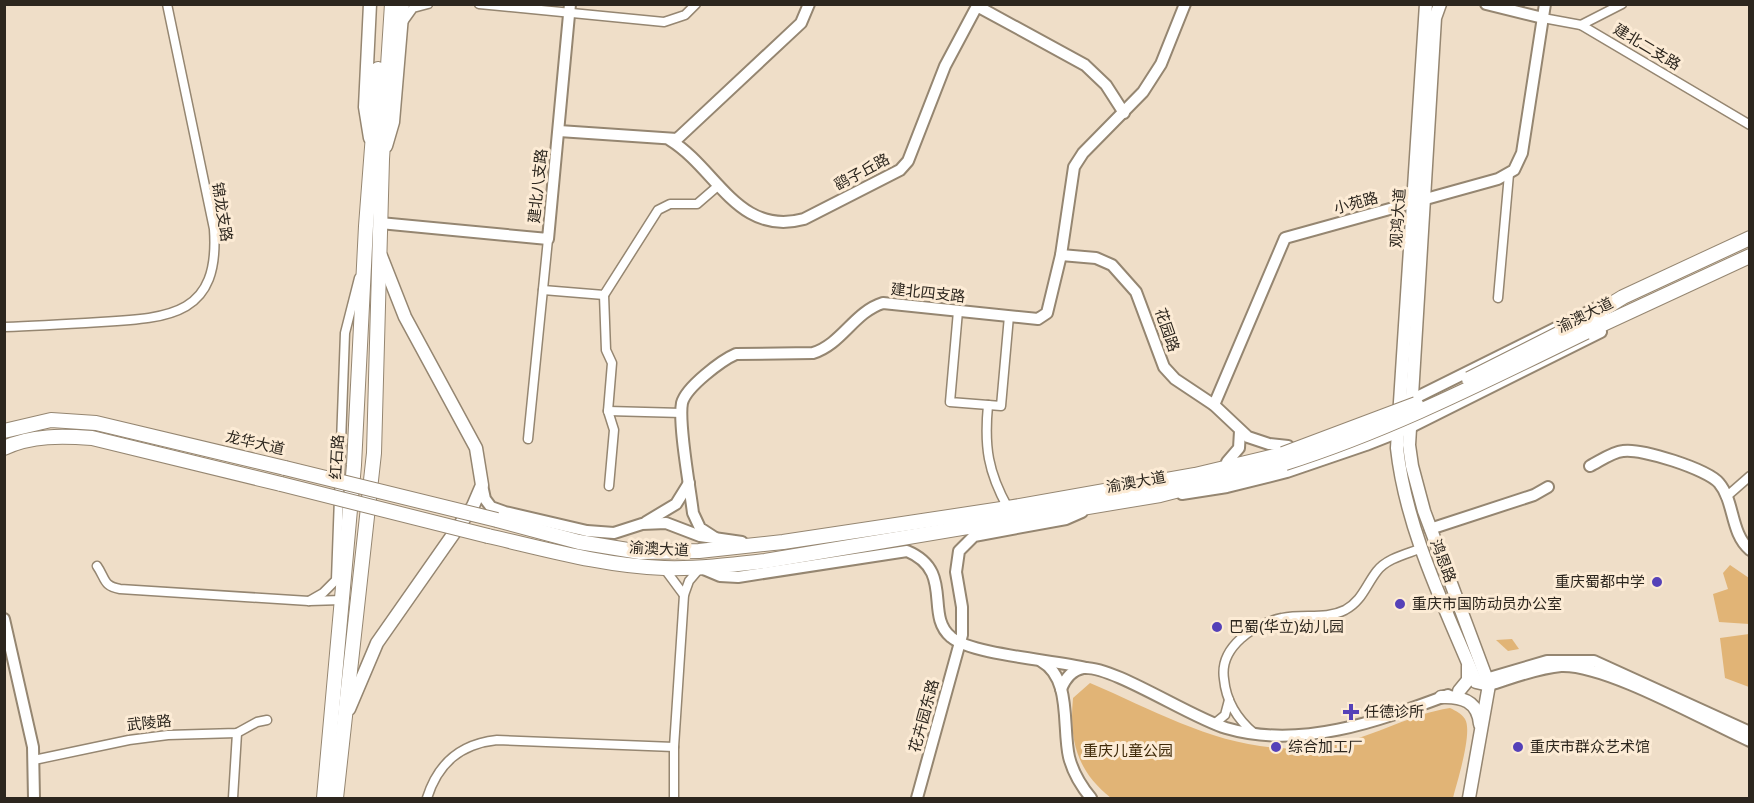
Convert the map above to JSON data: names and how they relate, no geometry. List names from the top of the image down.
{
  "streets": {
    "main road": [
      "观鸿大道",
      "渝澳大道",
      "龙华大道",
      "红石路",
      "鸿恩路"
    ],
    "street": [
      "建北二支路",
      "鹞子丘路",
      "建北八支路",
      "小苑路",
      "锦龙支路",
      "建北四支路",
      "花园路",
      "花卉园东路",
      "武陵路"
    ]
  },
  "crossings": [
    ["建北八支路", "红石路"],
    ["小苑路", "观鸿大道"],
    ["小苑路", "花园路"],
    ["观鸿大道", "鸿恩路"],
    ["建北四支路", "花园路"],
    ["渝澳大道", "龙华大道"],
    ["渝澳大道", "花卉园东路"]
  ],
  "parks": ["重庆儿童公园"],
  "places": {
    "other": [
      "重庆蜀都中学",
      "重庆市国防动员办公室",
      "巴蜀(华立)幼儿园",
      "综合加工厂",
      "重庆市群众艺术馆"
    ],
    "health": ["任德诊所"]
  }
}
